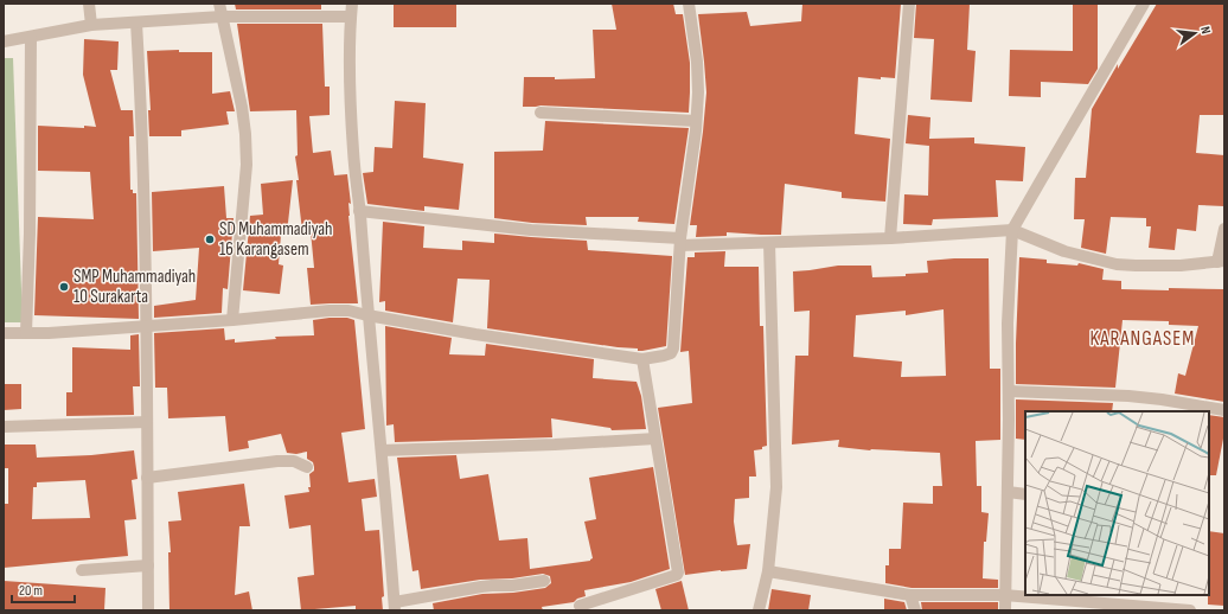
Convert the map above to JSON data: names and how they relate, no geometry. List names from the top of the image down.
{
  "districts": ["KARANGASEM"],
  "places": ["SD Muhammadiyah 16 Karangasem", "SMP Muhammadiyah 10 Surakarta"],
  "scale_bar": "20 m",
  "north": "right"
}
